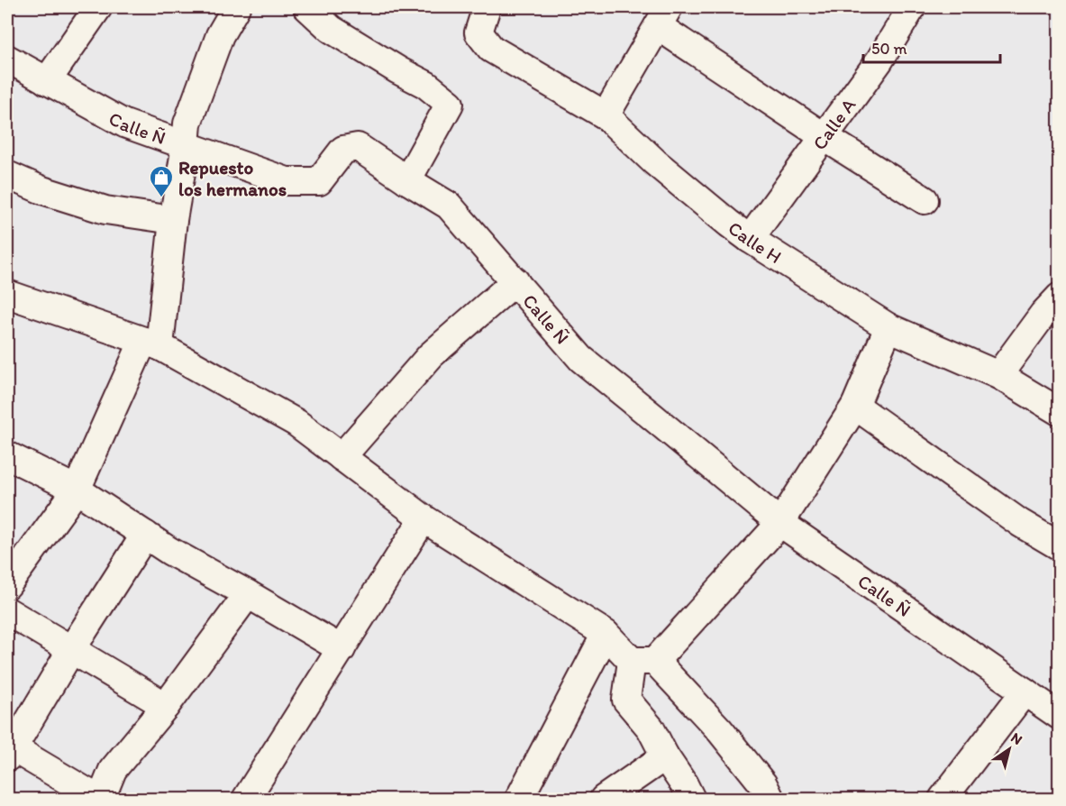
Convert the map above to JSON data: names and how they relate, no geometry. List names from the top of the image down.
{
  "streets": {
    "street": ["Calle A", "Calle Ñ", "Calle H"]
  },
  "crossings": [
    ["Calle A", "Calle H"]
  ],
  "places": {
    "shop": ["Repuesto los hermanos"]
  },
  "scale_bar": "50 m",
  "north": "top right"
}
